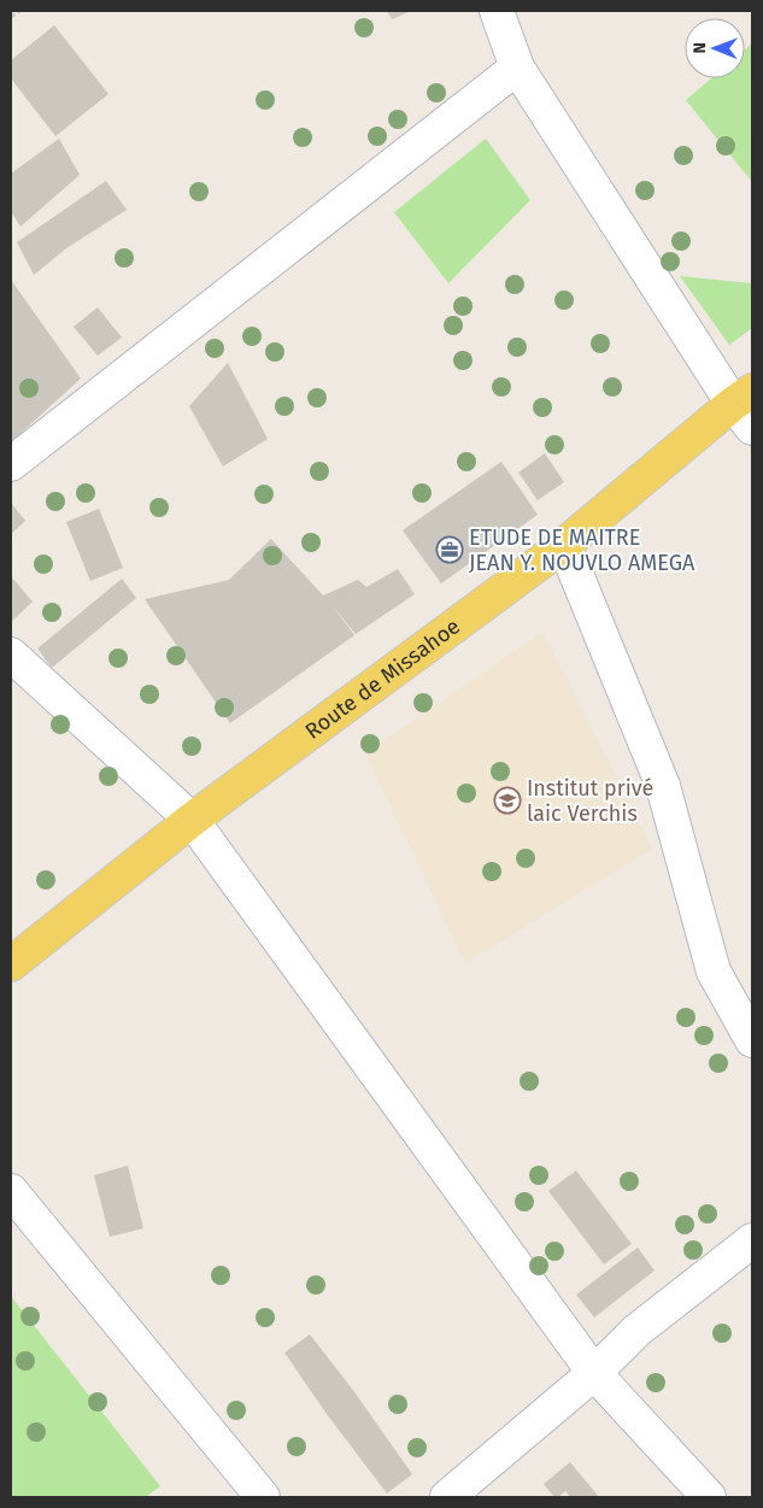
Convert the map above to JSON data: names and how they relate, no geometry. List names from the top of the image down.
{
  "streets": {
    "main road": ["Route de Missahoe"]
  },
  "places": {
    "office": ["ETUDE DE MAITRE JEAN Y. NOUVLO AMEGA"],
    "school or university": ["Institut privé laic Verchis"]
  },
  "north": "left"
}
